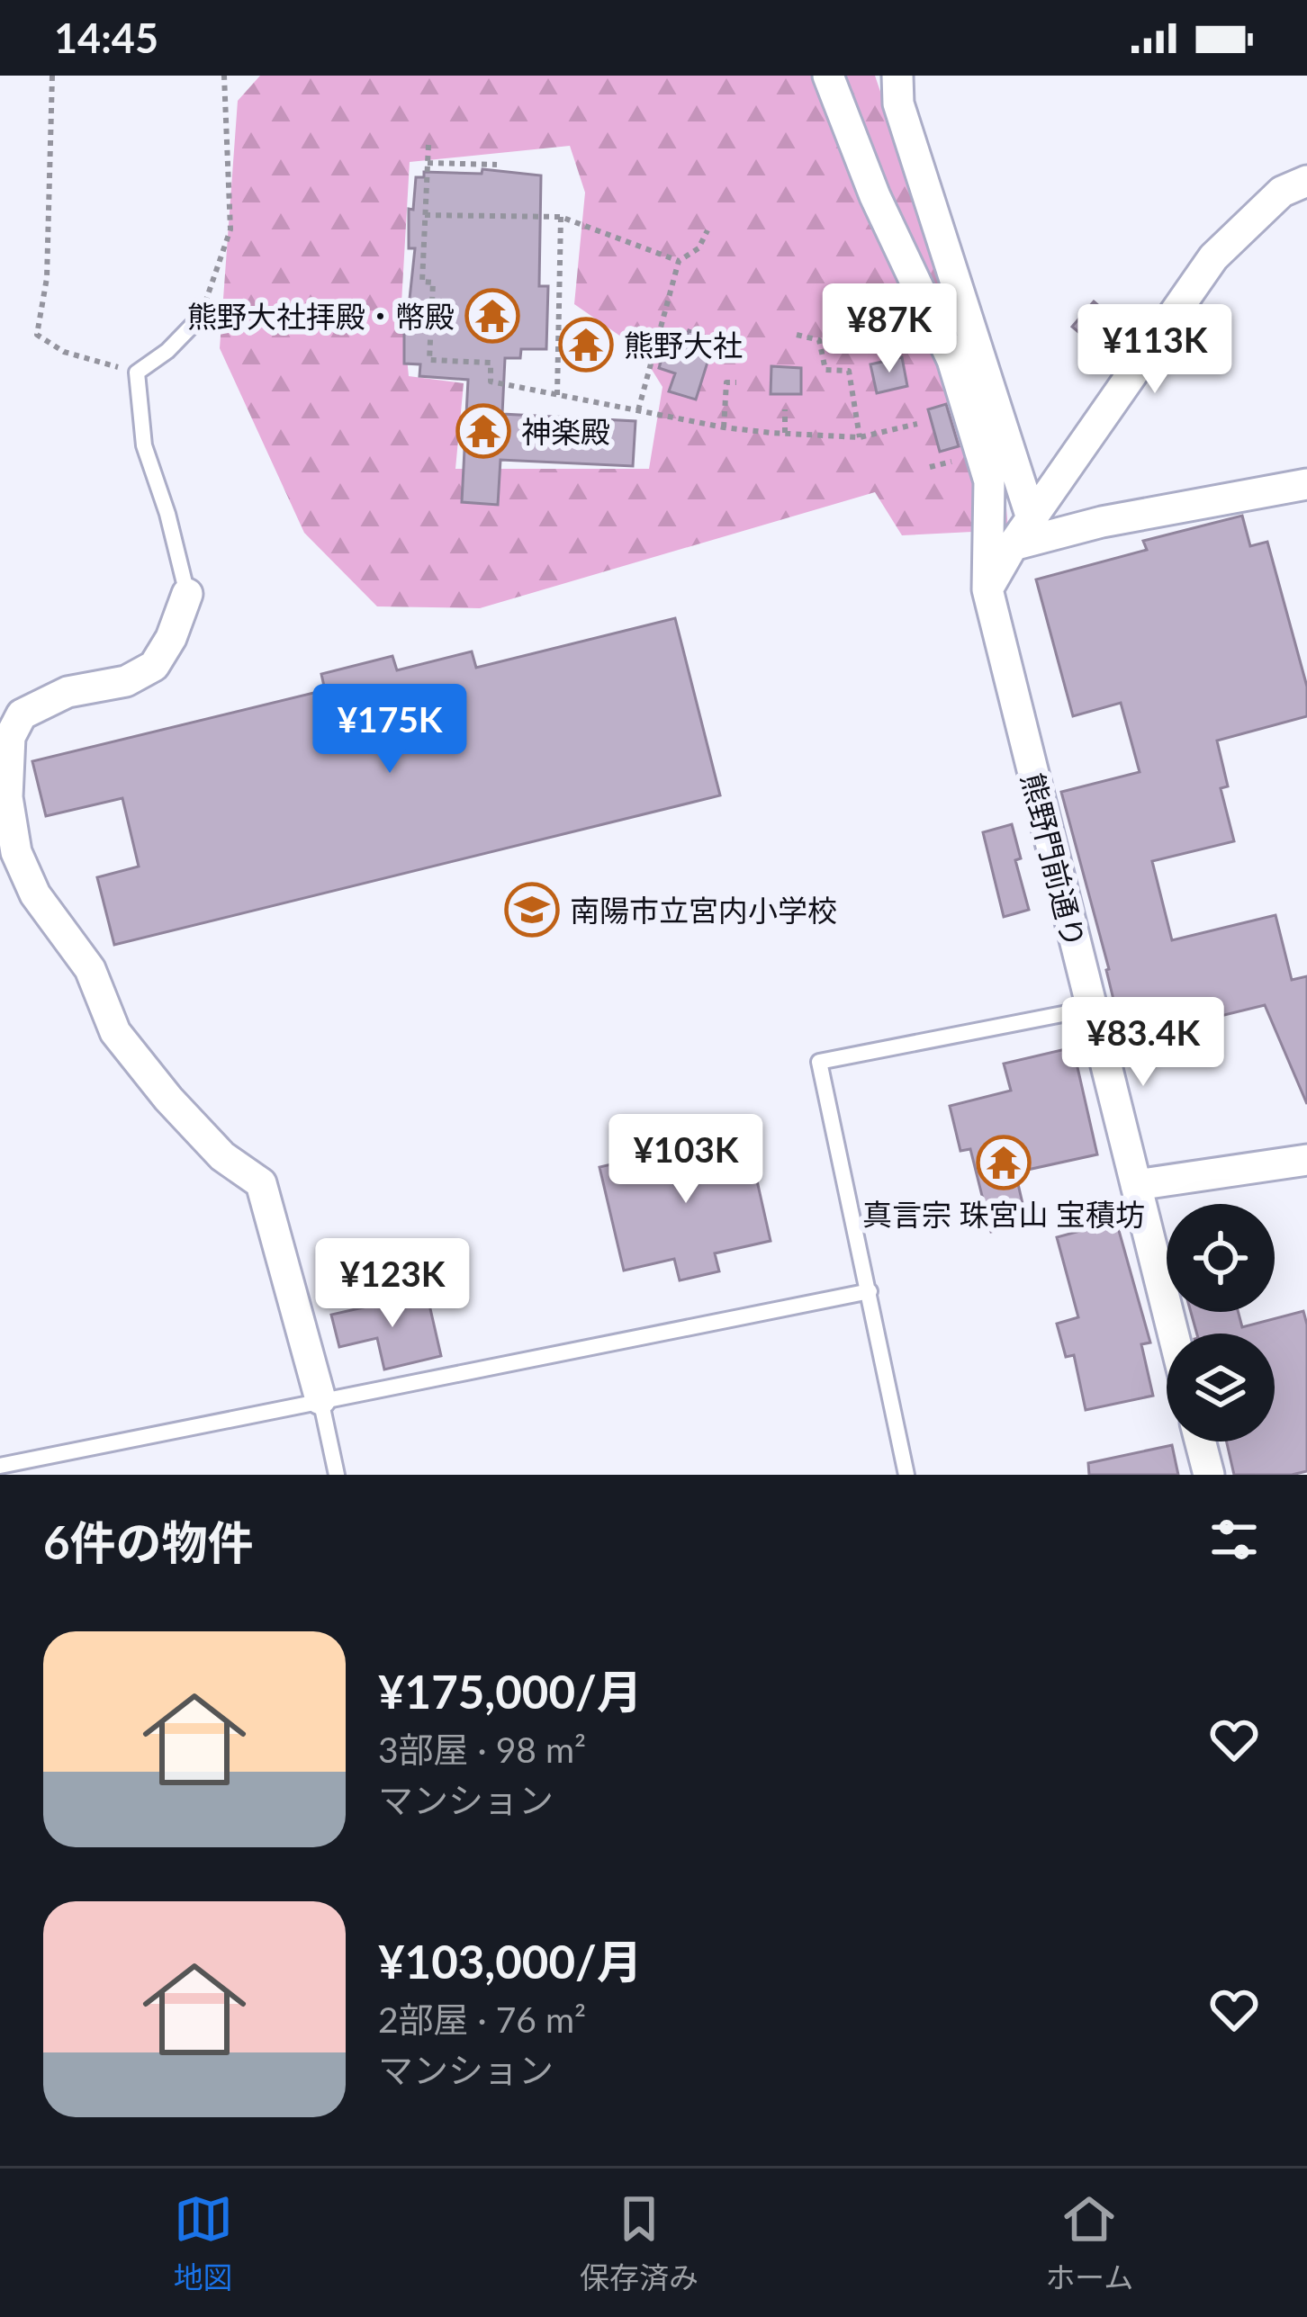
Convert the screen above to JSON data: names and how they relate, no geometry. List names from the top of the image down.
{
  "streets": {
    "street": ["熊野門前通り"]
  },
  "places": {
    "temple": [
      "熊野大社拝殿・幣殿",
      "熊野大社",
      "神楽殿",
      "真言宗 珠宮山 宝積坊"
    ],
    "school or university": ["南陽市立宮内小学校"]
  },
  "page": {
    "status": "14:45",
    "price": [
      "¥87K",
      "¥113K",
      "¥175K",
      "¥83.4K",
      "¥103K",
      "¥123K"
    ],
    "heading": "6件の物件",
    "list": [
      {
        "name": "¥175,000/月",
        "note": "3部屋 · 98 m² · マンション"
      },
      {
        "name": "¥103,000/月",
        "note": "2部屋 · 76 m² · マンション"
      }
    ],
    "tabs": ["地図", "保存済み", "ホーム"]
  }
}
